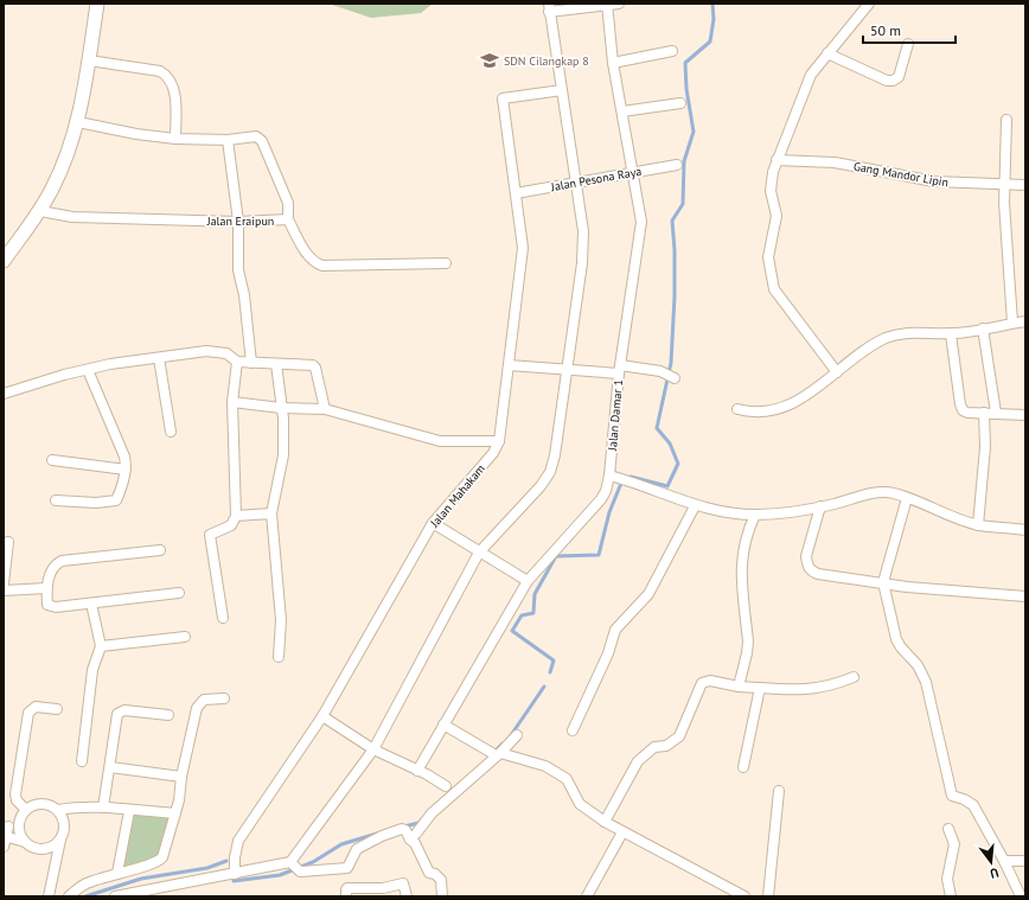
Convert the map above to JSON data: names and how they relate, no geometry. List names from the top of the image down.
{
  "streets": {
    "street": [
      "Gang Mandor Lipin",
      "Jalan Pesona Raya",
      "Jalan Eraipun",
      "Jalan Damar 1",
      "Jalan Mahakam"
    ]
  },
  "crossings": [
    ["Jalan Pesona Raya", "Jalan Damar 1"],
    ["Jalan Pesona Raya", "Jalan Mahakam"]
  ],
  "places": {
    "school or university": ["SDN Cilangkap 8"]
  },
  "scale_bar": "50 m",
  "north": "bottom"
}
